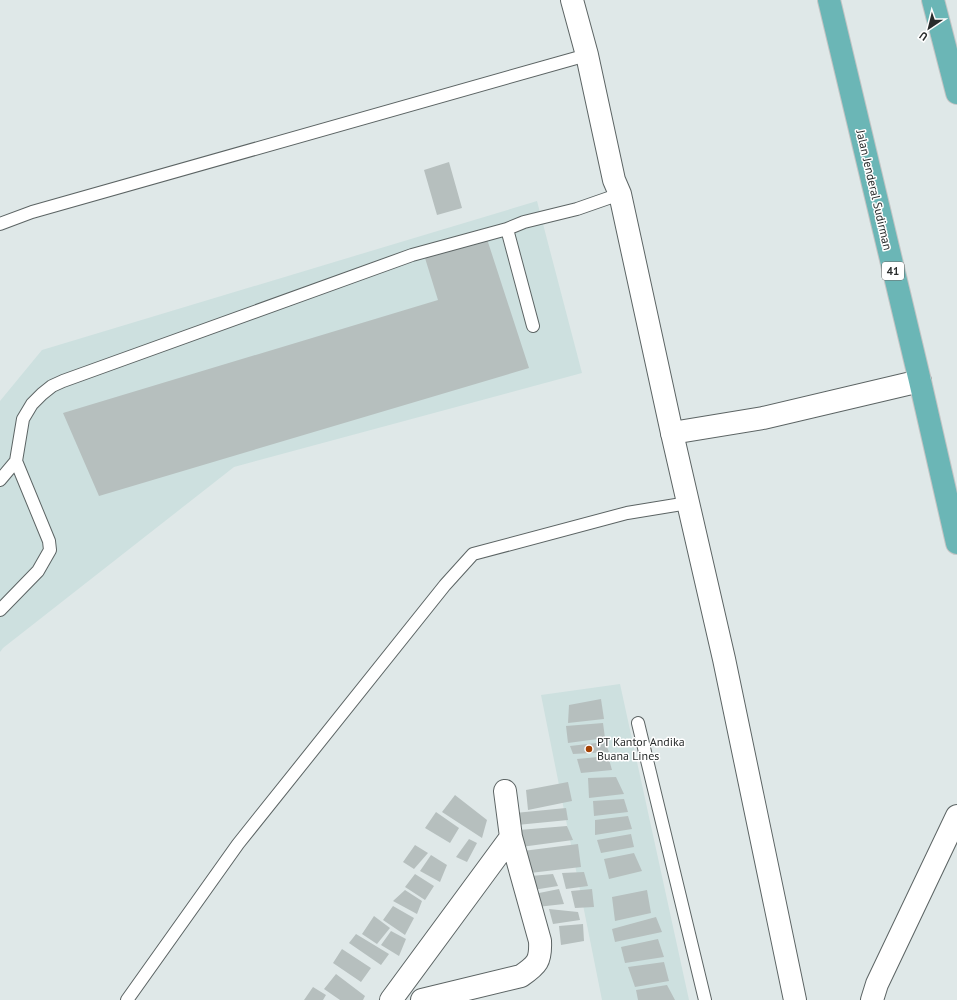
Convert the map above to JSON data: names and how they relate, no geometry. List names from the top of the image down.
{
  "streets": {
    "highway": ["Jalan Jenderal Sudirman", "41"]
  },
  "places": ["PT Kantor Andika Buana Lines"],
  "north": "bottom left"
}
